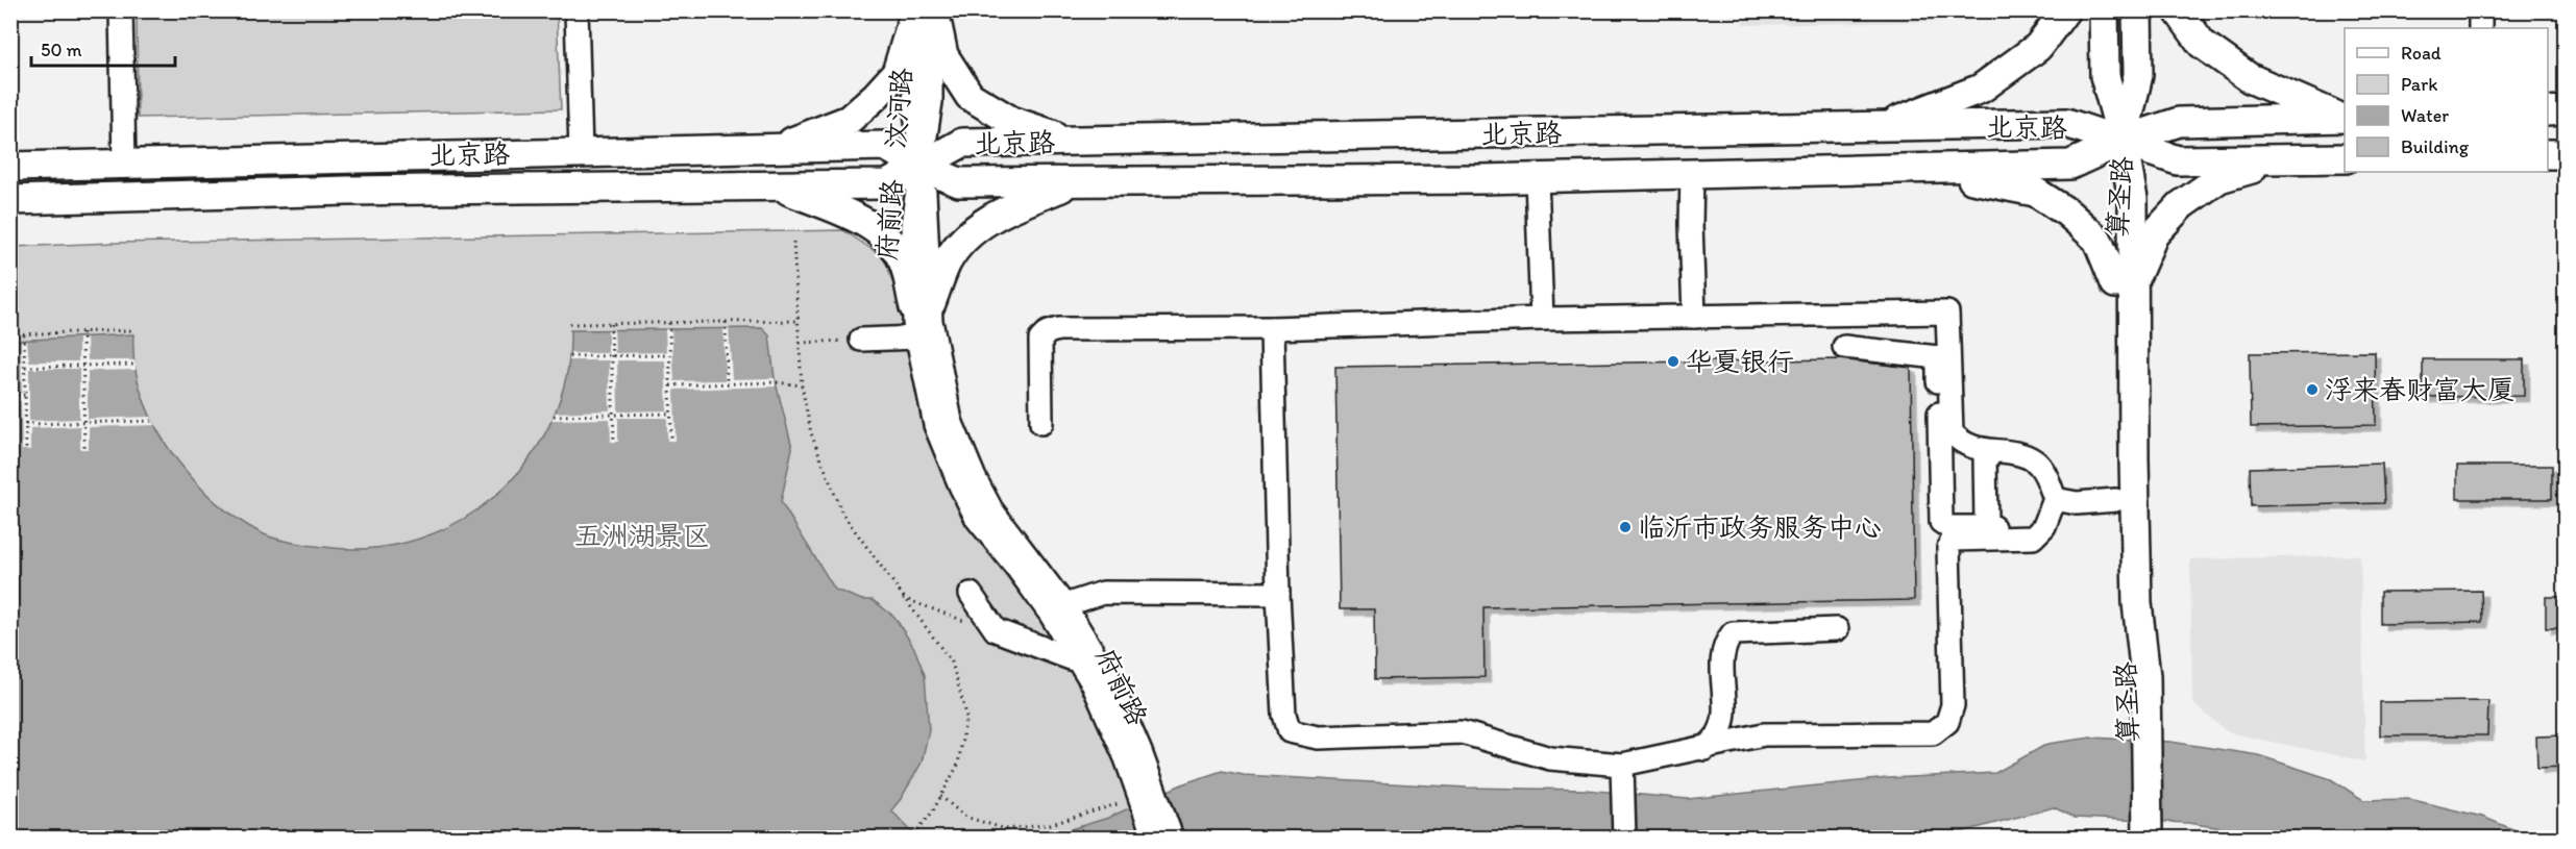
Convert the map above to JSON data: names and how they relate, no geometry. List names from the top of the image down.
{
  "streets": {
    "main road": ["北京路", "算圣路"],
    "street": ["汶河路", "府前路"]
  },
  "crossings": [
    ["汶河路", "北京路"],
    ["汶河路", "府前路"],
    ["北京路", "算圣路"],
    ["北京路", "府前路"]
  ],
  "parks": ["五洲湖景区"],
  "places": ["华夏银行", "浮来春财富大厦", "临沂市政务服务中心"],
  "legend": [
    "Road",
    "Park",
    "Water",
    "Building"
  ],
  "scale_bar": "50 m"
}
